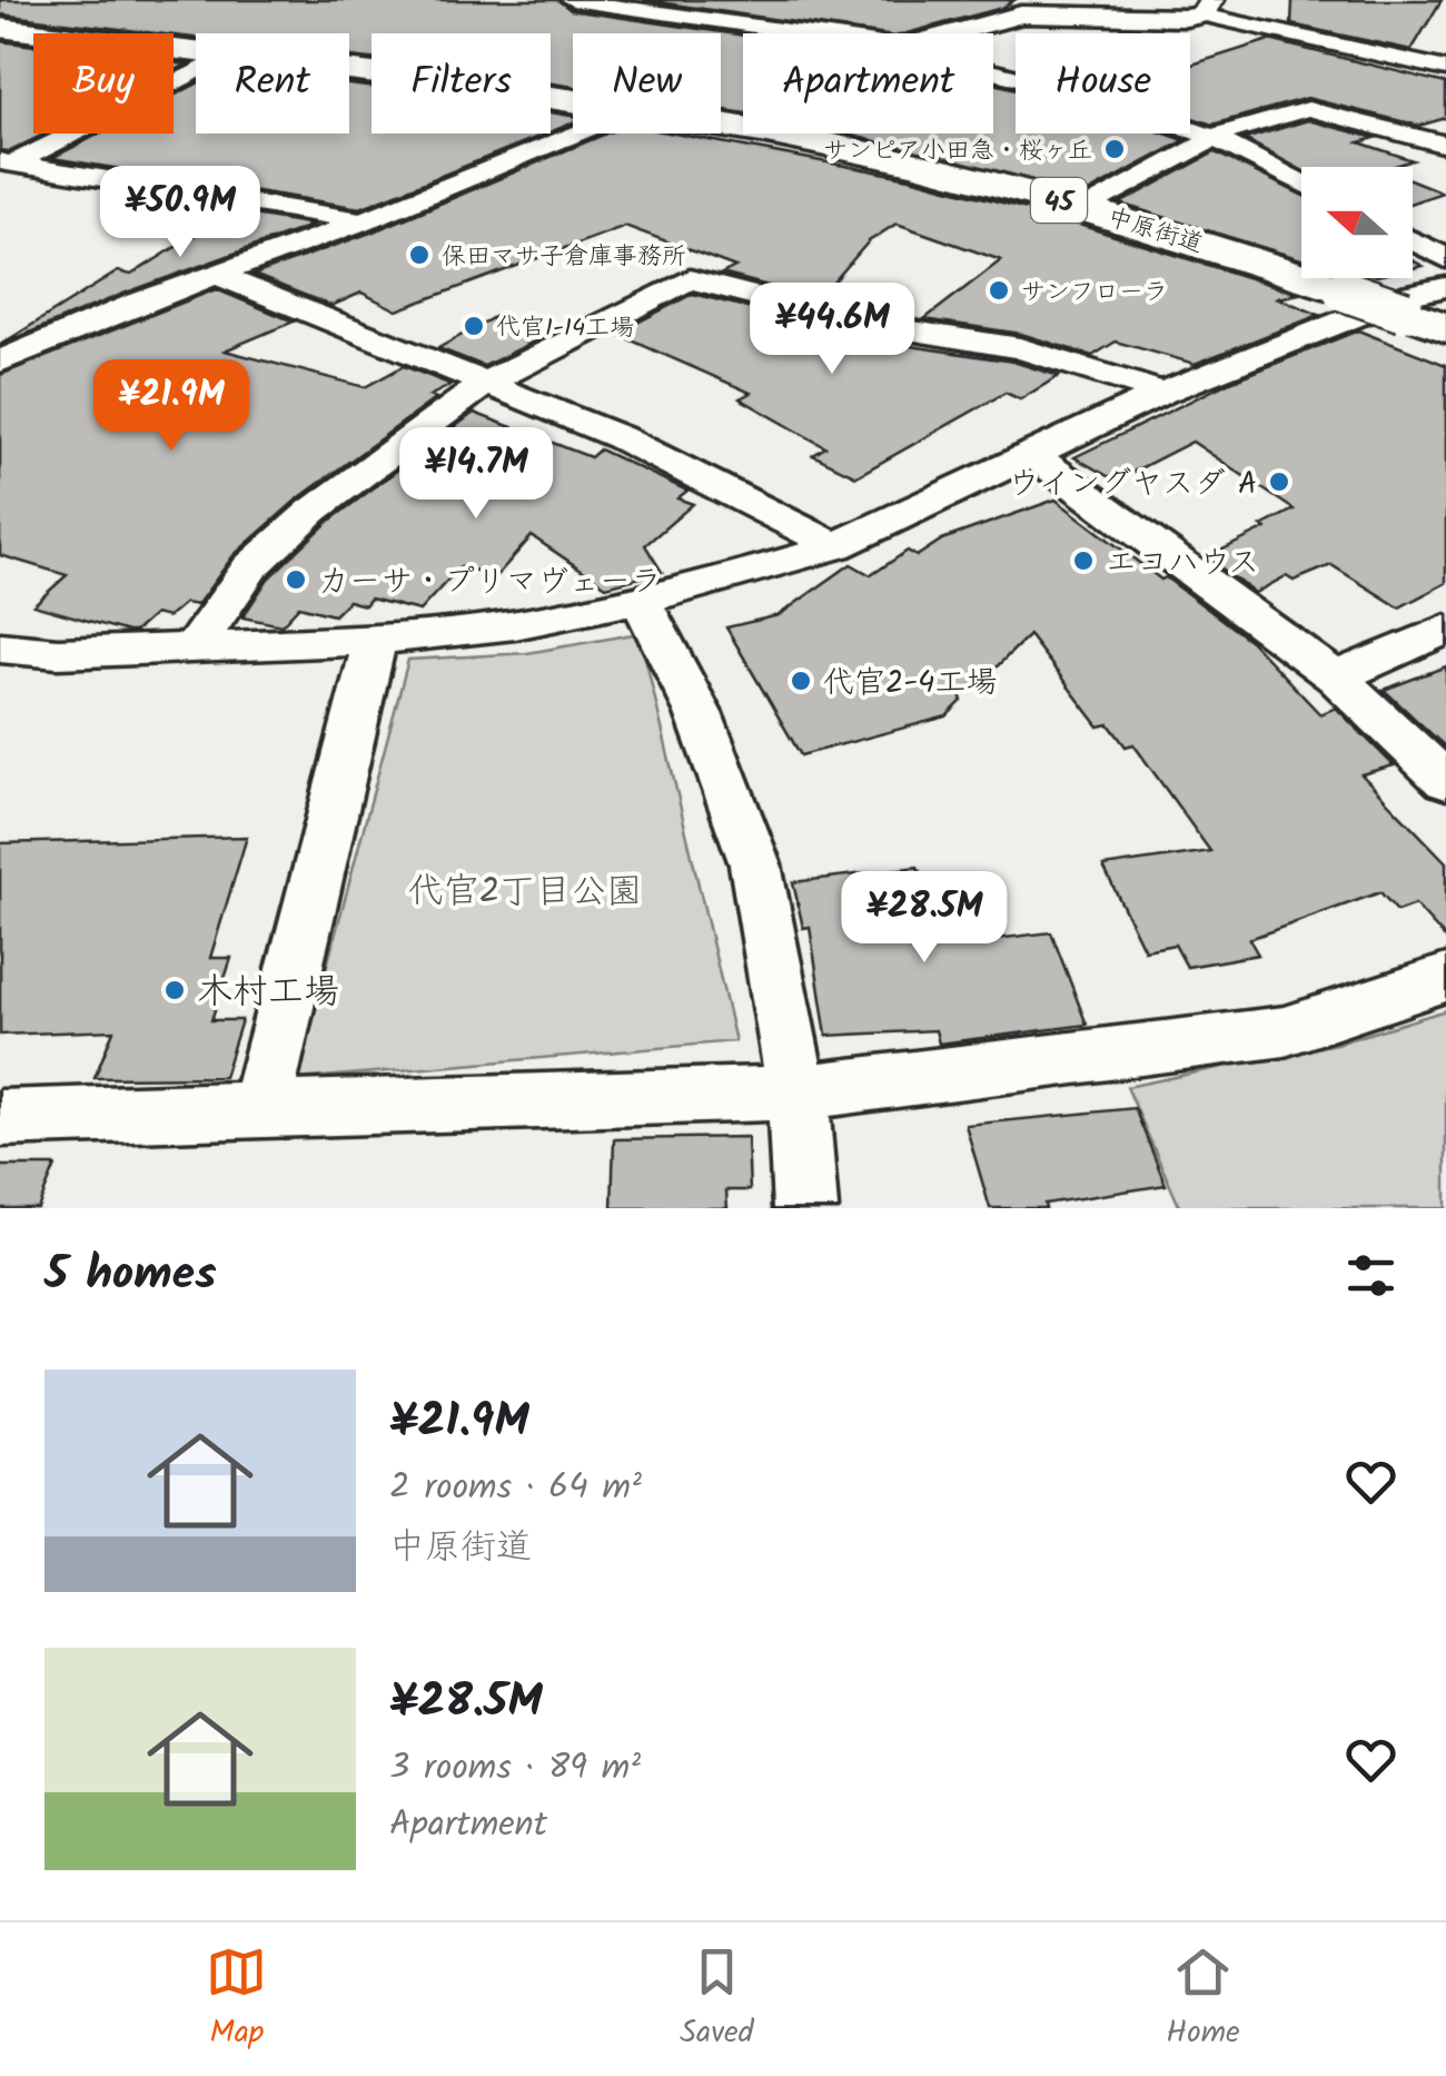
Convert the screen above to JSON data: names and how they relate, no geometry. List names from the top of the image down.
{
  "streets": {
    "main road": ["45", "中原街道"]
  },
  "parks": ["代官2丁目公園"],
  "places": [
    "サンピア小田急・桜ヶ丘",
    "保田マサ子倉庫事務所",
    "サンフローラ",
    "代官1-14工場",
    "ウイングヤスダ A",
    "エコハウス",
    "カーサ・プリマヴェーラ",
    "代官2-4工場",
    "木村工場"
  ],
  "north": "left",
  "page": {
    "chip": [
      "Buy",
      "Rent",
      "Filters",
      "New",
      "Apartment",
      "House"
    ],
    "price": [
      "¥50.9M",
      "¥44.6M",
      "¥21.9M",
      "¥14.7M",
      "¥28.5M"
    ],
    "heading": "5 homes",
    "list": [
      {
        "name": "¥21.9M",
        "note": "2 rooms · 64 m² · 中原街道"
      },
      {
        "name": "¥28.5M",
        "note": "3 rooms · 89 m² · Apartment"
      }
    ],
    "tabs": ["Map", "Saved", "Home"]
  }
}
